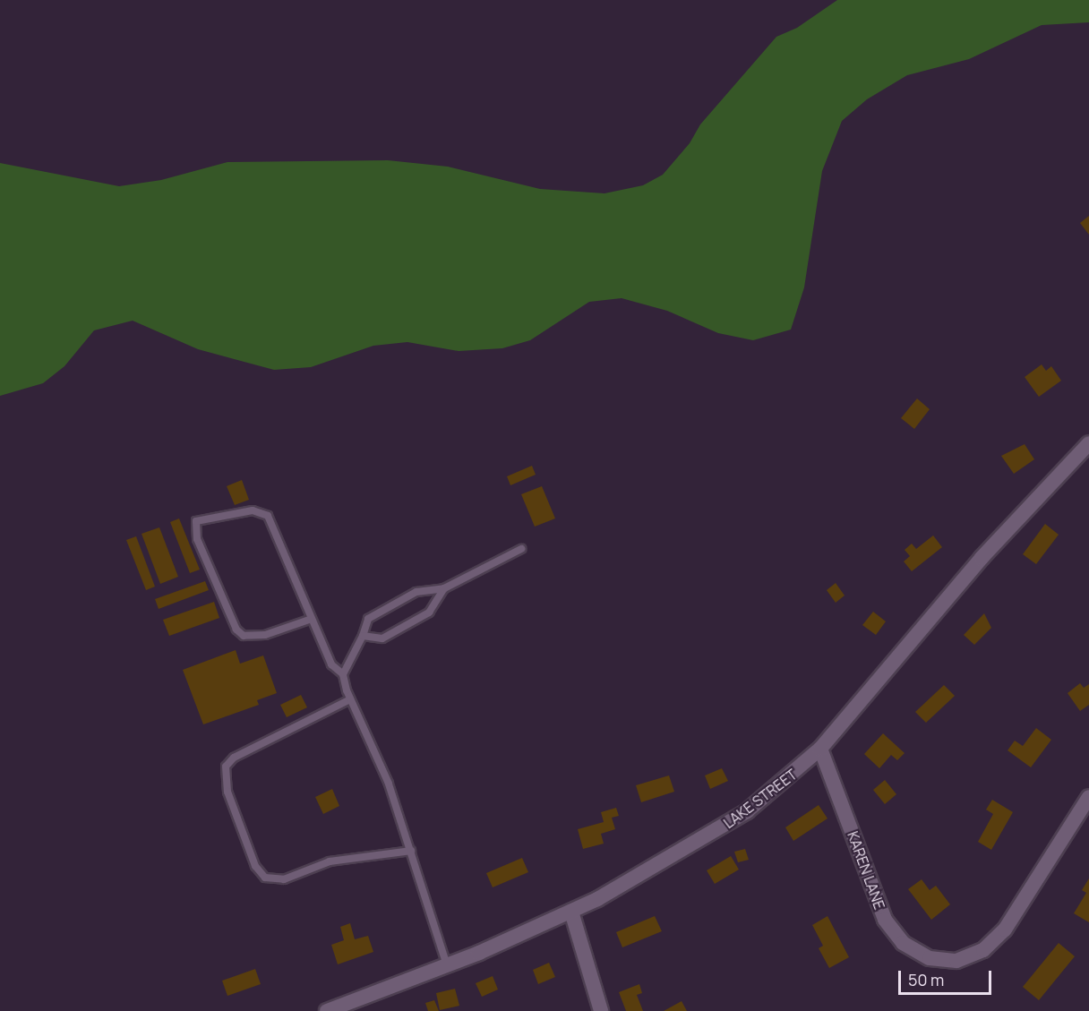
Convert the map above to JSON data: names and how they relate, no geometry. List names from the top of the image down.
{
  "streets": {
    "street": ["LAKE STREET", "KAREN LANE"]
  },
  "crossings": [
    ["LAKE STREET", "KAREN LANE"]
  ],
  "scale_bar": "50 m"
}
